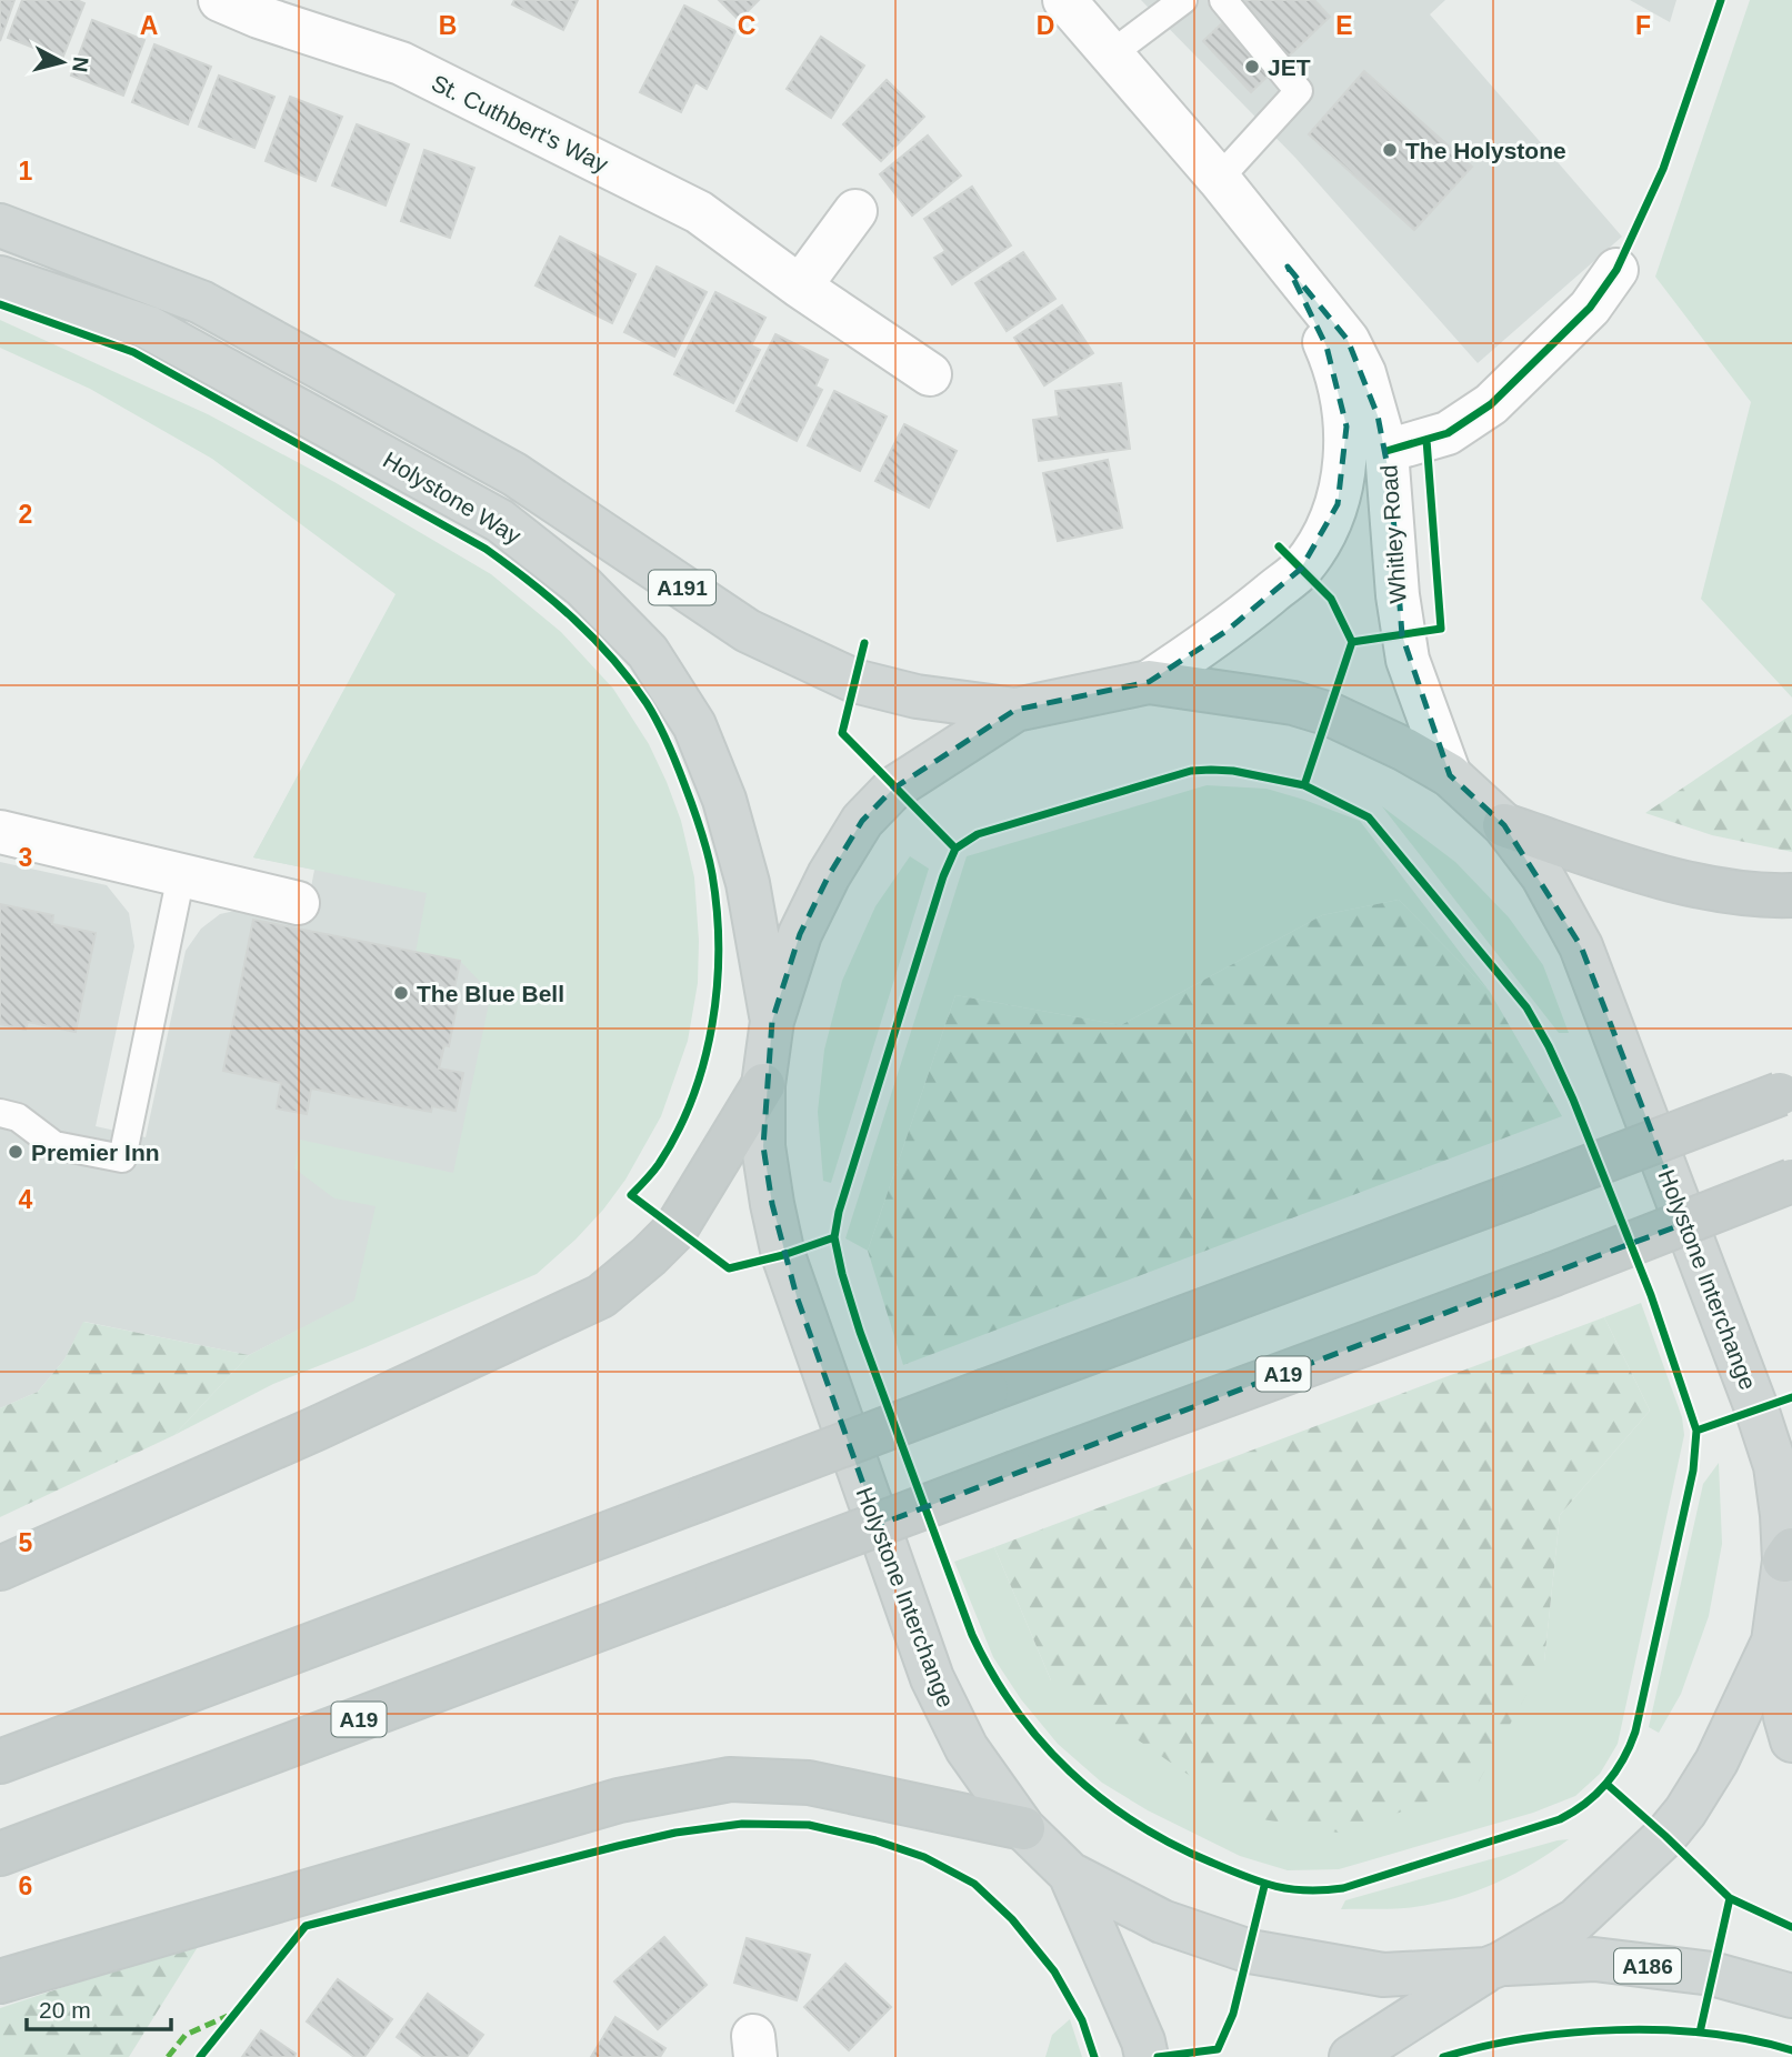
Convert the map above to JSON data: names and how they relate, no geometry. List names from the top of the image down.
{
  "streets": {
    "highway": ["A19"],
    "main road": [
      "Holystone Way",
      "A191",
      "Holystone Interchange",
      "A186"
    ],
    "street": ["St. Cuthbert's Way", "Whitley Road"]
  },
  "crossings": [
    ["Holystone Way", "Holystone Interchange"],
    ["Whitley Road", "Holystone Interchange"],
    ["Holystone Interchange", "A186"]
  ],
  "places": [
    "JET",
    "The Holystone",
    "The Blue Bell",
    "Premier Inn"
  ],
  "scale_bar": "20 m",
  "north": "right",
  "grid": {
    "columns": [
      "A",
      "B",
      "C",
      "D",
      "E",
      "F"
    ],
    "rows": [
      "1",
      "2",
      "3",
      "4",
      "5",
      "6"
    ]
  }
}
